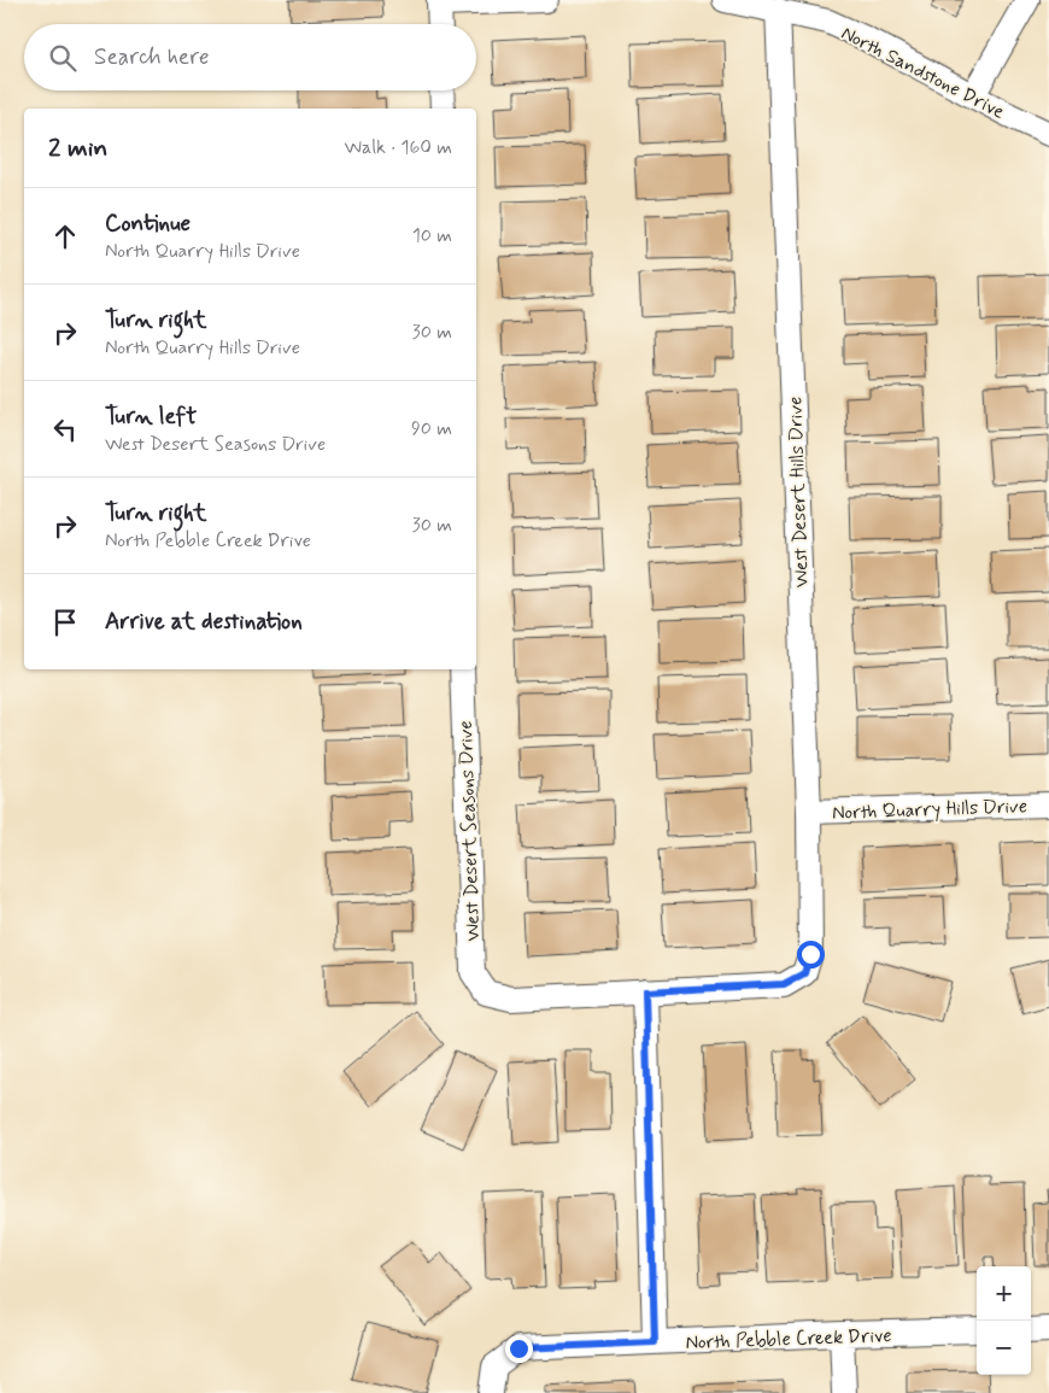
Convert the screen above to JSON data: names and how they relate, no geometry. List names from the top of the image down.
{
  "streets": {
    "street": [
      "North Sandstone Drive",
      "West Desert Hills Drive",
      "North Quarry Hills Drive",
      "West Desert Seasons Drive",
      "North Pebble Creek Drive"
    ]
  },
  "crossings": [
    ["North Sandstone Drive", "West Desert Hills Drive"],
    ["West Desert Hills Drive", "North Quarry Hills Drive"],
    ["West Desert Hills Drive", "West Desert Seasons Drive"]
  ],
  "page": {
    "search": "Search here",
    "heading": ["2 min", "Walk · 160 m"],
    "list": [
      ["Continue", "North Quarry Hills Drive", "10 m"],
      ["Turn right", "North Quarry Hills Drive", "30 m"],
      ["Turn left", "West Desert Seasons Drive", "90 m"],
      ["Turn right", "North Pebble Creek Drive", "30 m"],
      "Arrive at destination"
    ],
    "map_buttons": ["+", "−"]
  }
}
